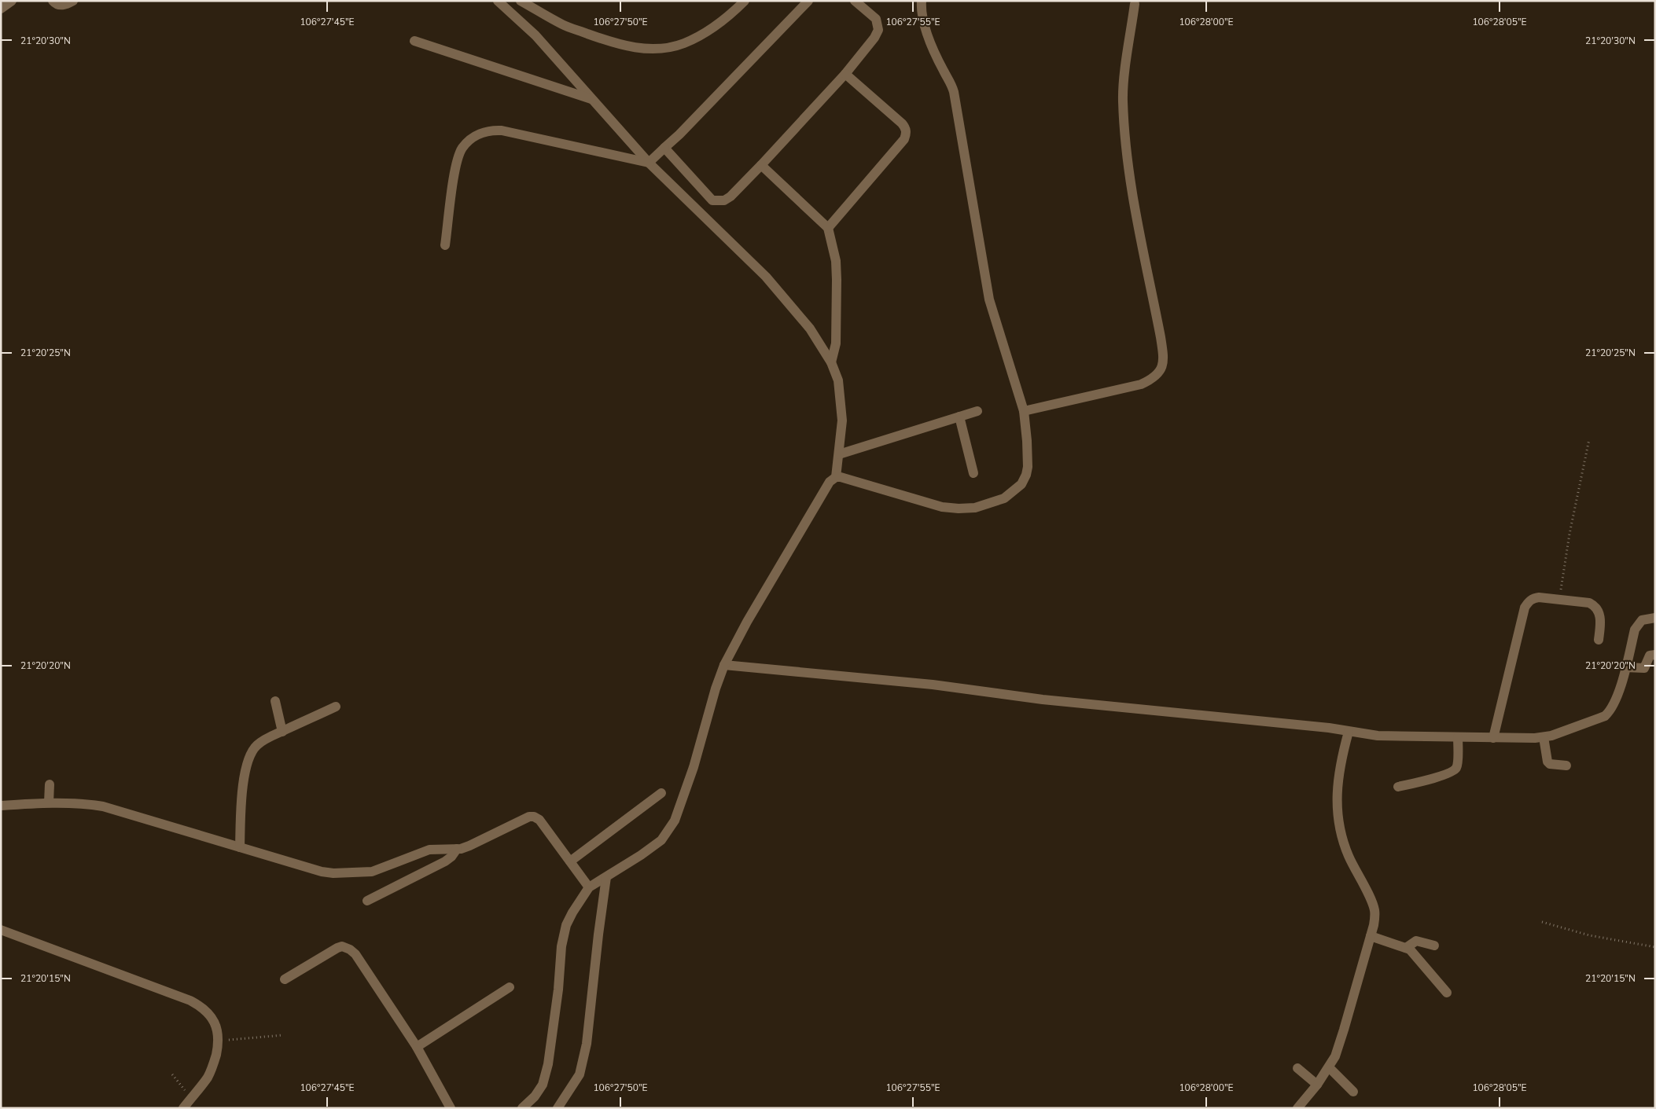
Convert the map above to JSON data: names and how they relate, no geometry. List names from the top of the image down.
{
  "coordinates": [
    "106°27'45\"E",
    "106°27'50\"E",
    "106°27'55\"E",
    "106°28'00\"E",
    "106°28'05\"E",
    "21°20'30\"N",
    "21°20'25\"N",
    "21°20'20\"N",
    "21°20'15\"N"
  ]
}
